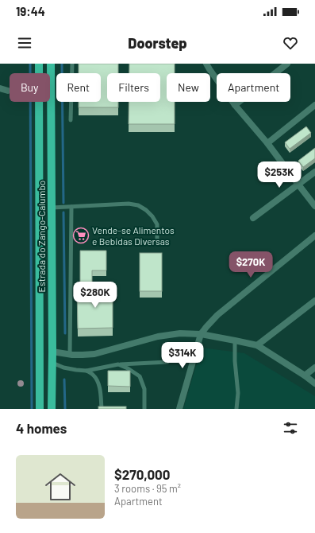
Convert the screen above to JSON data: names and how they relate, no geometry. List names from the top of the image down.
{
  "streets": {
    "main road": ["Estrada do Zango-Calumbo"]
  },
  "places": {
    "supermarket": ["Vende-se Alimentos e Bebidas Diversas"]
  },
  "page": {
    "status": "19:44",
    "header": "Doorstep",
    "chip": [
      "Buy",
      "Rent",
      "Filters",
      "New",
      "Apartment"
    ],
    "price": [
      "$253K",
      "$270K",
      "$280K",
      "$314K"
    ],
    "heading": "4 homes",
    "list": [
      {
        "name": "$270,000",
        "note": "3 rooms · 95 m² · Apartment"
      }
    ]
  }
}
